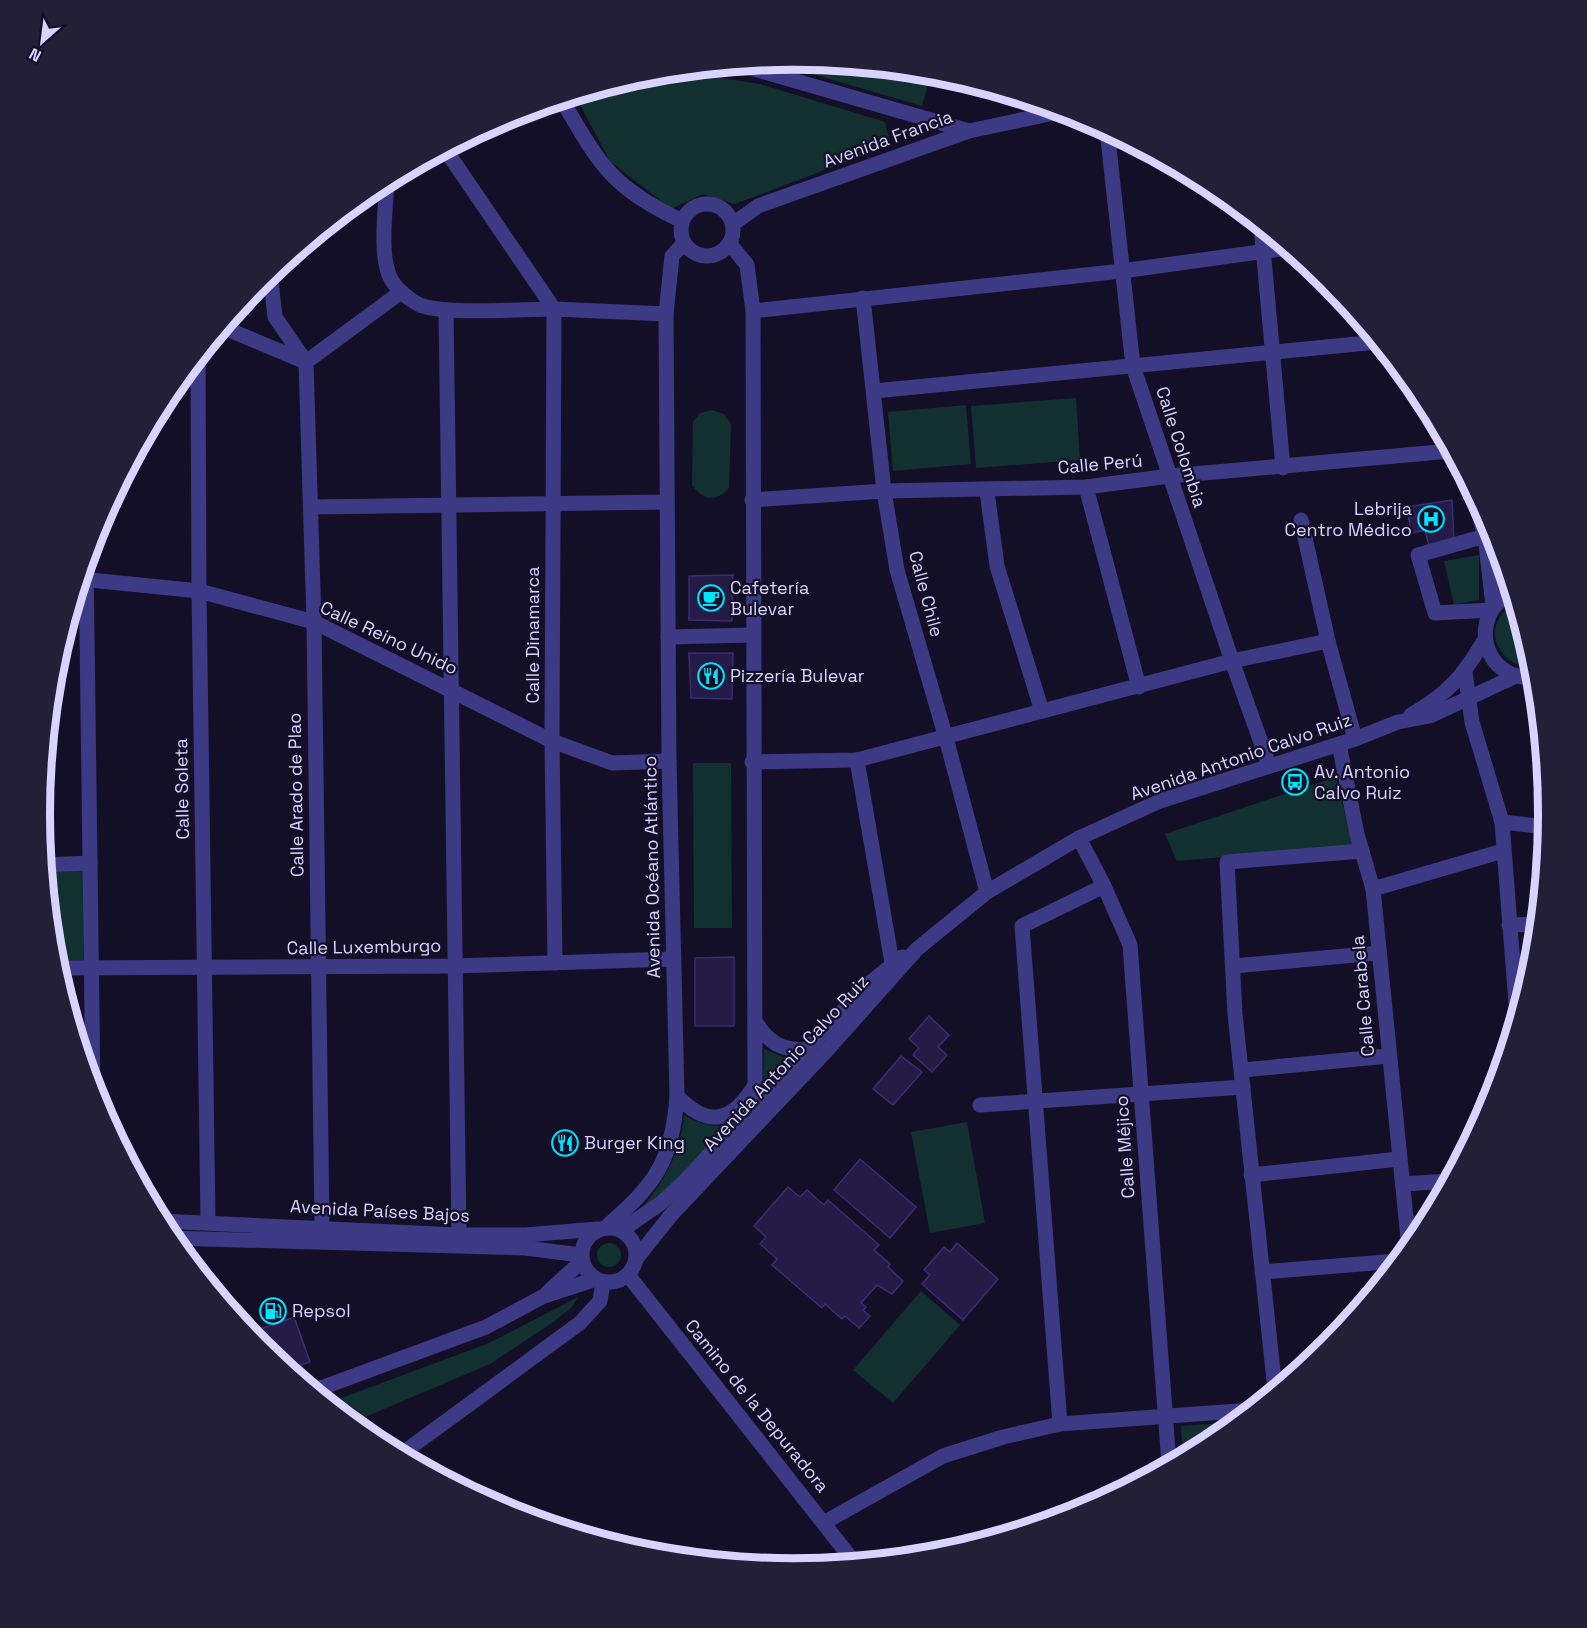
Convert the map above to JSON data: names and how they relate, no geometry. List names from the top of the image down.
{
  "streets": {
    "street": [
      "Avenida Francia",
      "Calle Colombia",
      "Calle Perú",
      "Calle Chile",
      "Calle Dinamarca",
      "Calle Reino Unido",
      "Avenida Antonio Calvo Ruiz",
      "Calle Soleta",
      "Calle Arado de Plao",
      "Avenida Océano Atlántico",
      "Calle Luxemburgo",
      "Calle Carabela",
      "Calle Méjico",
      "Avenida Países Bajos",
      "Camino de la Depuradora"
    ]
  },
  "crossings": [
    ["Avenida Francia", "Avenida Océano Atlántico"],
    ["Calle Colombia", "Calle Perú"],
    ["Calle Colombia", "Avenida Antonio Calvo Ruiz"],
    ["Calle Perú", "Calle Chile"],
    ["Calle Chile", "Avenida Antonio Calvo Ruiz"],
    ["Calle Dinamarca", "Calle Reino Unido"],
    ["Calle Dinamarca", "Calle Luxemburgo"],
    ["Calle Reino Unido", "Calle Soleta"],
    ["Calle Reino Unido", "Calle Arado de Plao"],
    ["Calle Reino Unido", "Avenida Océano Atlántico"],
    ["Avenida Antonio Calvo Ruiz", "Avenida Océano Atlántico"],
    ["Avenida Antonio Calvo Ruiz", "Calle Carabela"],
    ["Avenida Antonio Calvo Ruiz", "Calle Méjico"],
    ["Avenida Antonio Calvo Ruiz", "Avenida Países Bajos"],
    ["Avenida Antonio Calvo Ruiz", "Camino de la Depuradora"],
    ["Calle Soleta", "Calle Luxemburgo"],
    ["Calle Soleta", "Avenida Países Bajos"],
    ["Calle Arado de Plao", "Calle Luxemburgo"],
    ["Calle Arado de Plao", "Avenida Países Bajos"],
    ["Avenida Océano Atlántico", "Calle Luxemburgo"],
    ["Avenida Océano Atlántico", "Avenida Países Bajos"],
    ["Avenida Océano Atlántico", "Camino de la Depuradora"],
    ["Avenida Países Bajos", "Camino de la Depuradora"]
  ],
  "places": {
    "hospital": ["Lebrija Centro Médico"],
    "cafe": ["Cafetería Bulevar"],
    "restaurant": ["Pizzería Bulevar", "Burger King"],
    "bus stop": ["Av. Antonio Calvo Ruiz"],
    "fuel station": ["Repsol"]
  },
  "north": "bottom left"
}
